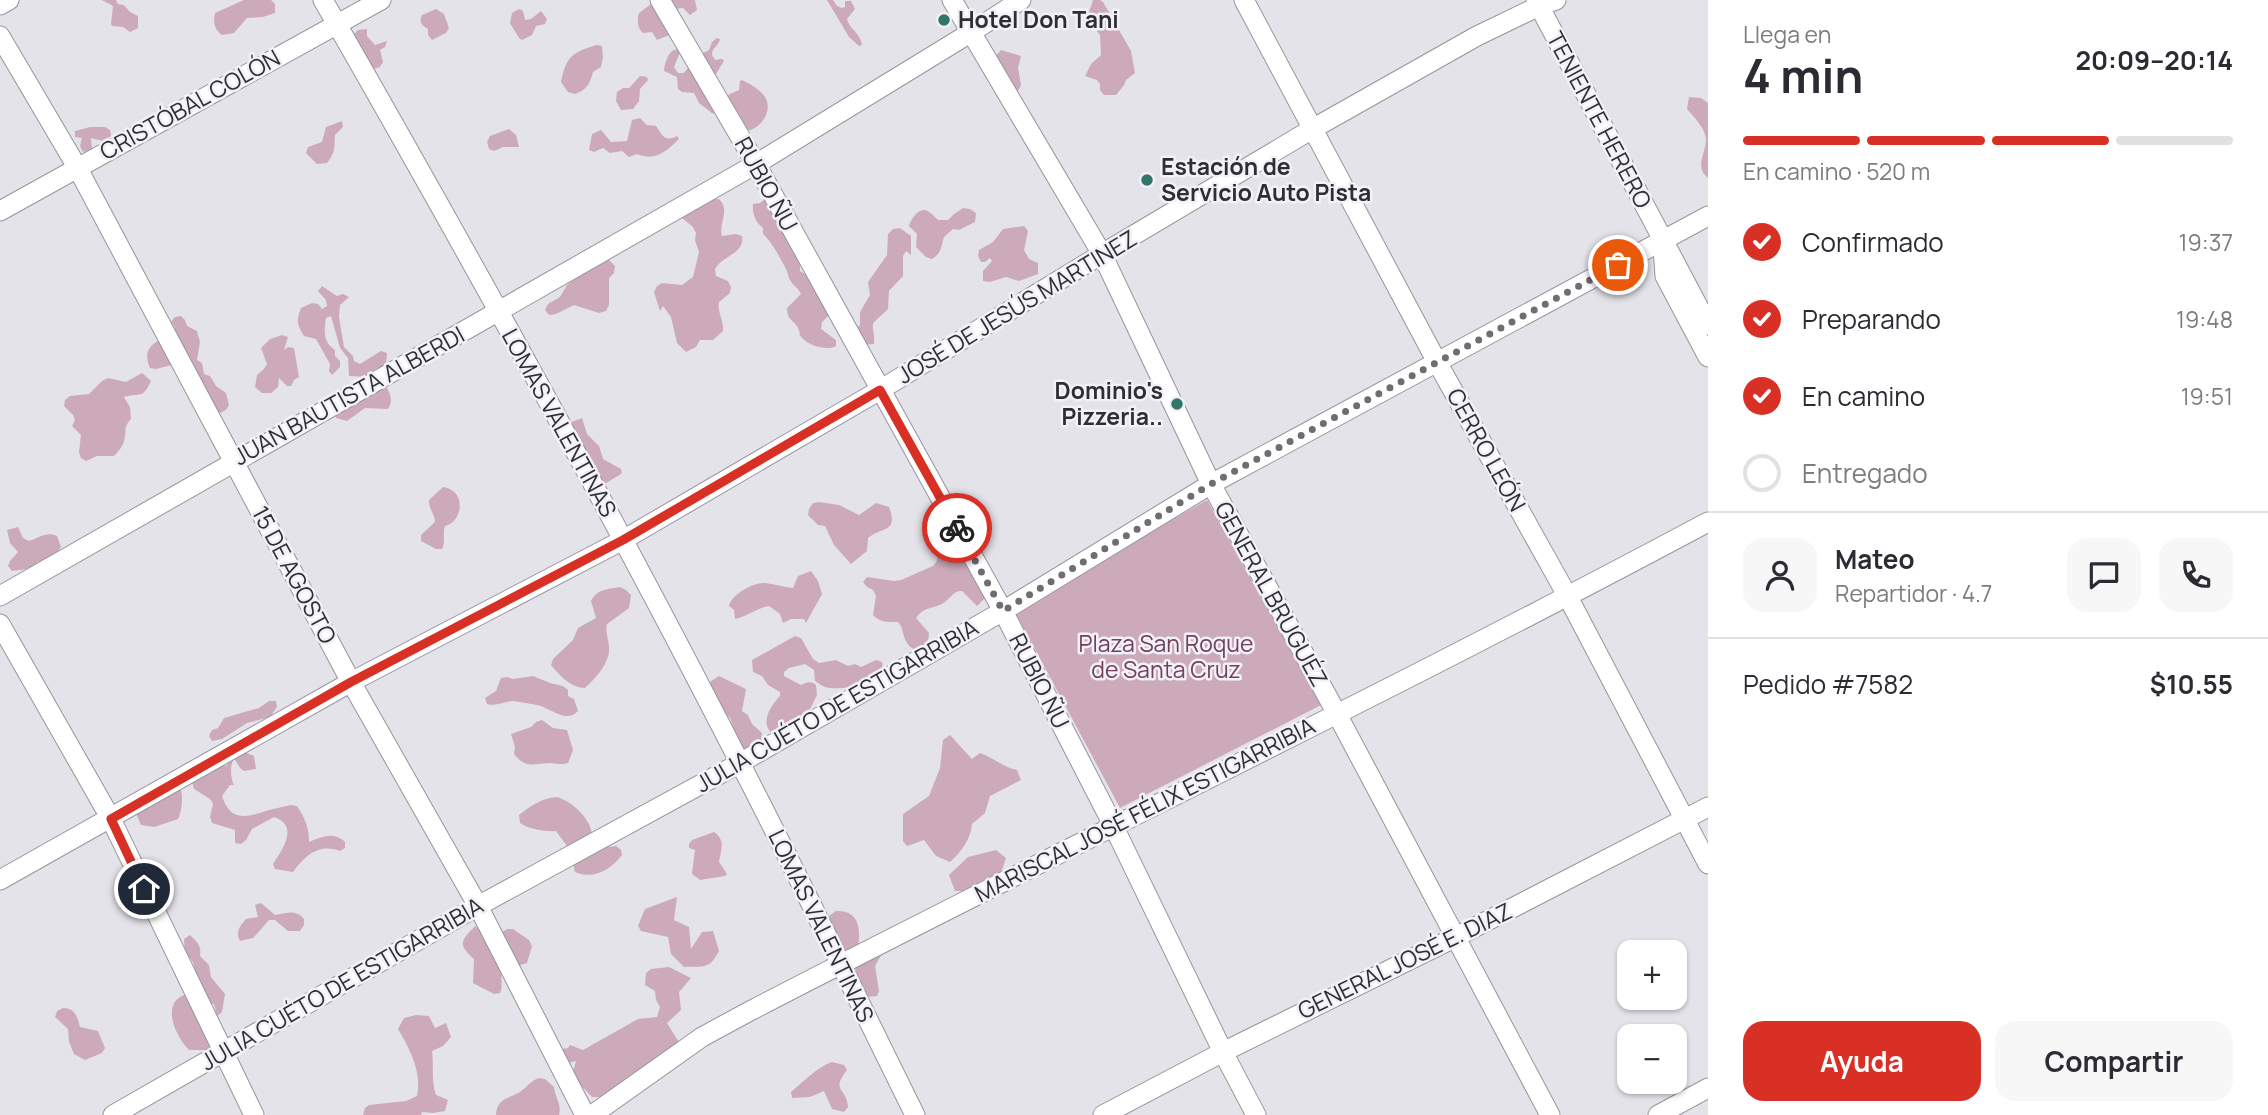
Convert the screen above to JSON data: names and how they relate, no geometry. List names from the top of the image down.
{
  "streets": {
    "street": [
      "CRISTÓBAL COLÓN",
      "TENIENTE HERERO",
      "RUBIO ÑU",
      "JOSÉ DE JESÚS MARTINEZ",
      "JUAN BAUTISTA ALBERDI",
      "LOMAS VALENTINAS",
      "CERRO LEÓN",
      "15 DE AGOSTO",
      "GENERAL BRUGUÉZ",
      "JULIA CUÉTO DE ESTIGARRIBIA",
      "MARISCAL JOSÉ FÉLIX ESTIGARRIBIA",
      "GENERAL JOSÉ E. DIAZ"
    ]
  },
  "crossings": [
    ["CRISTÓBAL COLÓN", "LOMAS VALENTINAS"],
    ["CRISTÓBAL COLÓN", "15 DE AGOSTO"],
    ["TENIENTE HERERO", "JOSÉ DE JESÚS MARTINEZ"],
    ["TENIENTE HERERO", "JULIA CUÉTO DE ESTIGARRIBIA"],
    ["RUBIO ÑU", "JOSÉ DE JESÚS MARTINEZ"],
    ["RUBIO ÑU", "JUAN BAUTISTA ALBERDI"],
    ["RUBIO ÑU", "JULIA CUÉTO DE ESTIGARRIBIA"],
    ["RUBIO ÑU", "MARISCAL JOSÉ FÉLIX ESTIGARRIBIA"],
    ["RUBIO ÑU", "GENERAL JOSÉ E. DIAZ"],
    ["JOSÉ DE JESÚS MARTINEZ", "LOMAS VALENTINAS"],
    ["JOSÉ DE JESÚS MARTINEZ", "CERRO LEÓN"],
    ["JOSÉ DE JESÚS MARTINEZ", "15 DE AGOSTO"],
    ["JOSÉ DE JESÚS MARTINEZ", "GENERAL BRUGUÉZ"],
    ["JUAN BAUTISTA ALBERDI", "LOMAS VALENTINAS"],
    ["JUAN BAUTISTA ALBERDI", "15 DE AGOSTO"],
    ["JUAN BAUTISTA ALBERDI", "GENERAL BRUGUÉZ"],
    ["LOMAS VALENTINAS", "JULIA CUÉTO DE ESTIGARRIBIA"],
    ["LOMAS VALENTINAS", "MARISCAL JOSÉ FÉLIX ESTIGARRIBIA"],
    ["CERRO LEÓN", "JULIA CUÉTO DE ESTIGARRIBIA"],
    ["CERRO LEÓN", "MARISCAL JOSÉ FÉLIX ESTIGARRIBIA"],
    ["CERRO LEÓN", "GENERAL JOSÉ E. DIAZ"],
    ["15 DE AGOSTO", "JULIA CUÉTO DE ESTIGARRIBIA"],
    ["GENERAL BRUGUÉZ", "JULIA CUÉTO DE ESTIGARRIBIA"],
    ["GENERAL BRUGUÉZ", "MARISCAL JOSÉ FÉLIX ESTIGARRIBIA"],
    ["GENERAL BRUGUÉZ", "GENERAL JOSÉ E. DIAZ"]
  ],
  "parks": ["Plaza San Roque de Santa Cruz"],
  "places": ["Hotel Don Tani", "Estación de Servicio Auto Pista", "Dominio's Pizzeria.."],
  "page": {
    "heading": ["4 min", "Llega en", "20:09–20:14"],
    "panel": [
      "Mateo",
      "Repartidor · 4.7",
      "Pedido #7582",
      "$10.55"
    ],
    "bar": "En camino · 520 m",
    "list": [
      ["Confirmado", "19:37"],
      ["Preparando", "19:48"],
      ["En camino", "19:51"],
      "Entregado"
    ],
    "map_buttons": ["+", "−"],
    "buttons": ["Ayuda", "Compartir"]
  }
}
